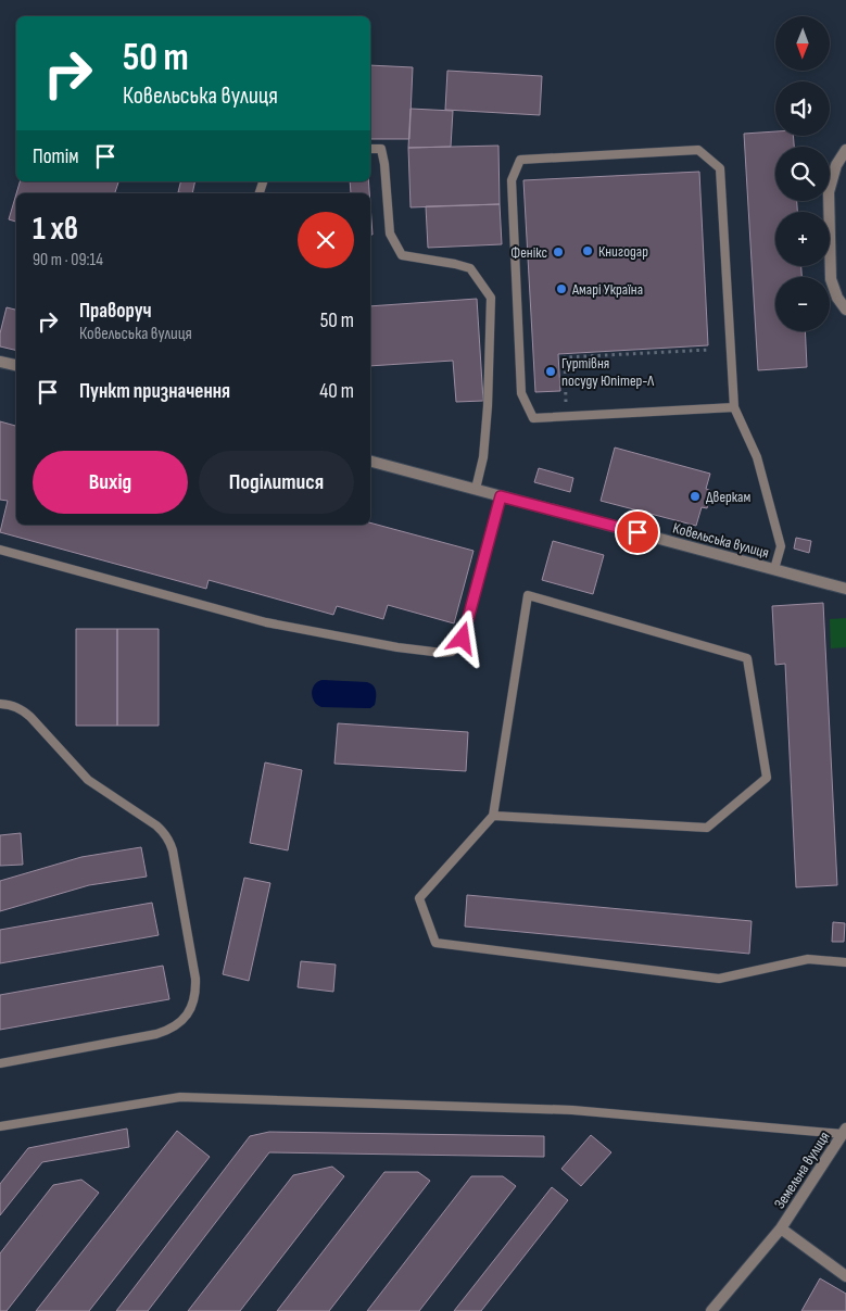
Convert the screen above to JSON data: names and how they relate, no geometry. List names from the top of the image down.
{
  "streets": {
    "street": ["Ковельська вулиця", "Земельна вулиця"]
  },
  "places": [
    "Книгодар",
    "Фенікс",
    "Амарі Україна",
    "Гуртівня посуду Юпітер-Л",
    "Дверкам"
  ],
  "north": "bottom",
  "page": {
    "map_buttons": ["+", "−"],
    "turn": ["50 m", "Ковельська вулиця"],
    "then": "Потім",
    "heading": ["1 хв", "90 m · 09:14"],
    "list": [
      {
        "name": "Праворуч",
        "note": "Ковельська вулиця",
        "value": "50 m"
      },
      {
        "name": "Пункт призначення",
        "value": "40 m"
      }
    ],
    "buttons": ["Вихід", "Поділитися"]
  }
}
